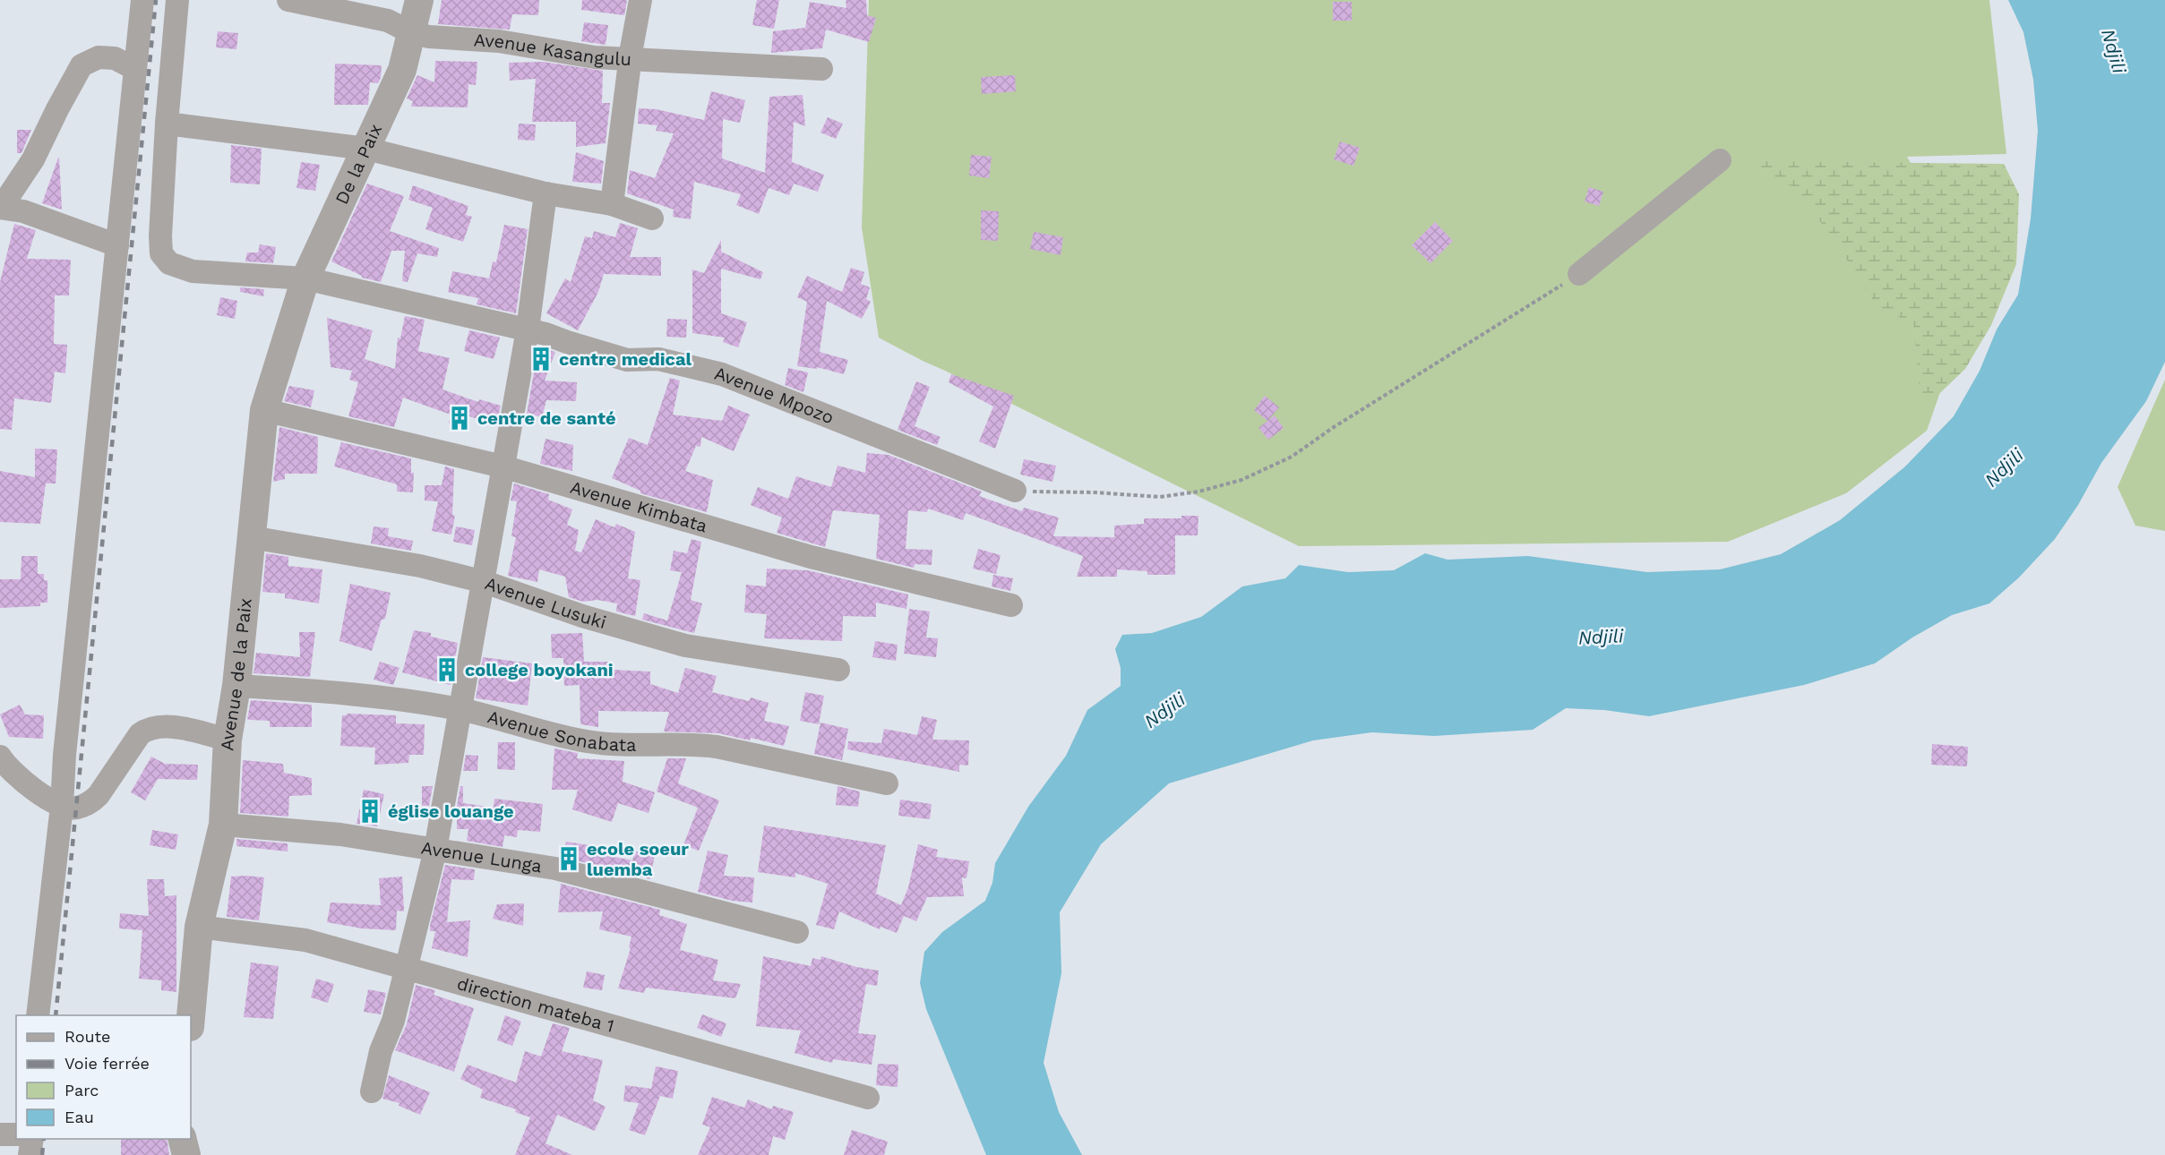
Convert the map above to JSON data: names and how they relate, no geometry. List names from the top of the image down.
{
  "streets": {
    "street": [
      "Avenue Kasangulu",
      "De la Paix",
      "Avenue Mpozo",
      "Avenue Kimbata",
      "Avenue Lusuki",
      "Avenue de la Paix",
      "Avenue Sonabata",
      "Avenue Lunga",
      "direction mateba 1"
    ]
  },
  "crossings": [
    ["Avenue Kasangulu", "De la Paix"],
    ["De la Paix", "Avenue Mpozo"],
    ["De la Paix", "Avenue de la Paix"],
    ["Avenue Kimbata", "Avenue de la Paix"],
    ["Avenue Lusuki", "Avenue de la Paix"],
    ["Avenue de la Paix", "Avenue Sonabata"],
    ["Avenue de la Paix", "Avenue Lunga"],
    ["Avenue de la Paix", "direction mateba 1"]
  ],
  "water": ["Ndjili"],
  "places": {
    "building": [
      "centre medical",
      "centre de santé",
      "college boyokani",
      "église louange",
      "ecole soeur luemba"
    ]
  },
  "legend": [
    "Route",
    "Voie ferrée",
    "Parc",
    "Eau"
  ]
}
